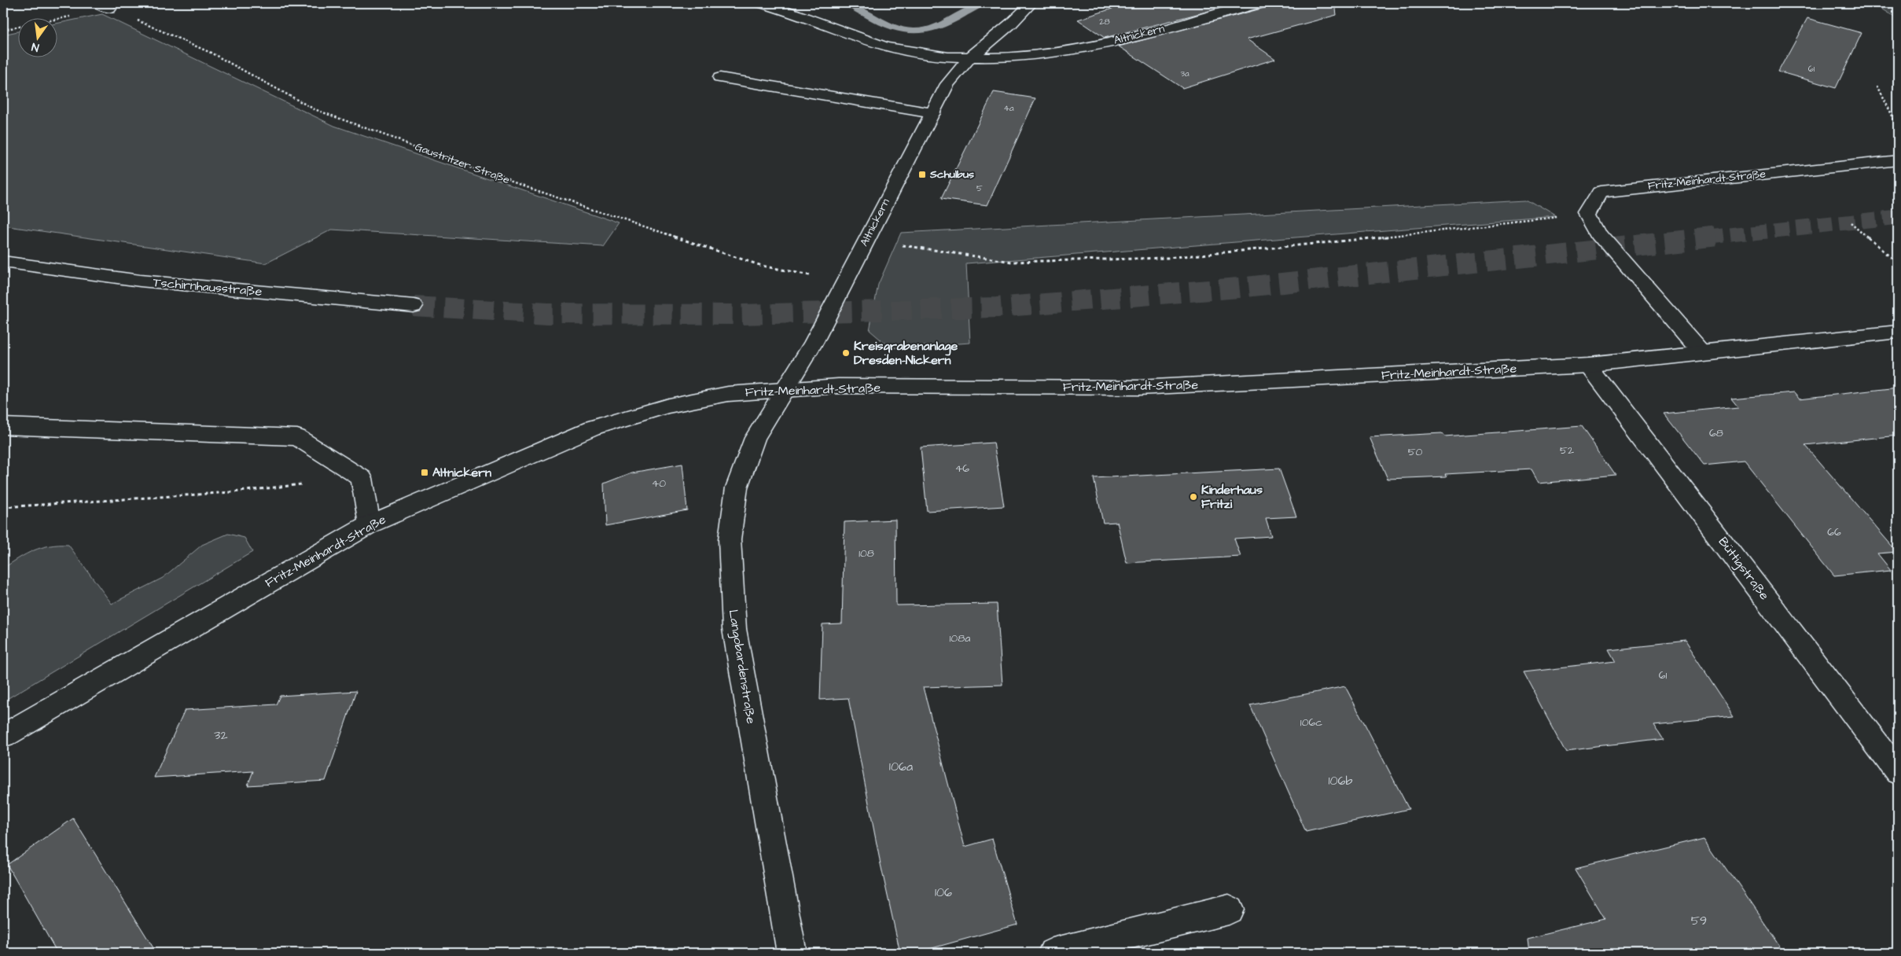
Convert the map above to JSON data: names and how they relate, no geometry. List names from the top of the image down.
{
  "streets": {
    "street": [
      "Altnickern",
      "Fritz-Meinhardt-Straße",
      "Tschirnhausstraße",
      "Büttigstraße",
      "Langobardenstraße"
    ],
    "path": ["Gaustritzer Straße"]
  },
  "crossings": [
    ["Altnickern", "Gaustritzer Straße"],
    ["Altnickern", "Fritz-Meinhardt-Straße"],
    ["Altnickern", "Langobardenstraße"],
    ["Fritz-Meinhardt-Straße", "Büttigstraße"],
    ["Fritz-Meinhardt-Straße", "Langobardenstraße"]
  ],
  "places": {
    "transit": ["Schulbus", "Altnickern"],
    "other": ["Kreisgrabenanlage Dresden-Nickern", "Kinderhaus Fritzi"]
  },
  "house_numbers": [
    "28",
    "61",
    "3a",
    "4a",
    "5",
    "68",
    "52",
    "50",
    "46",
    "40",
    "66",
    "108",
    "108a",
    "61",
    "106c",
    "32",
    "106a",
    "106b",
    "106",
    "59"
  ],
  "north": "bottom"
}
